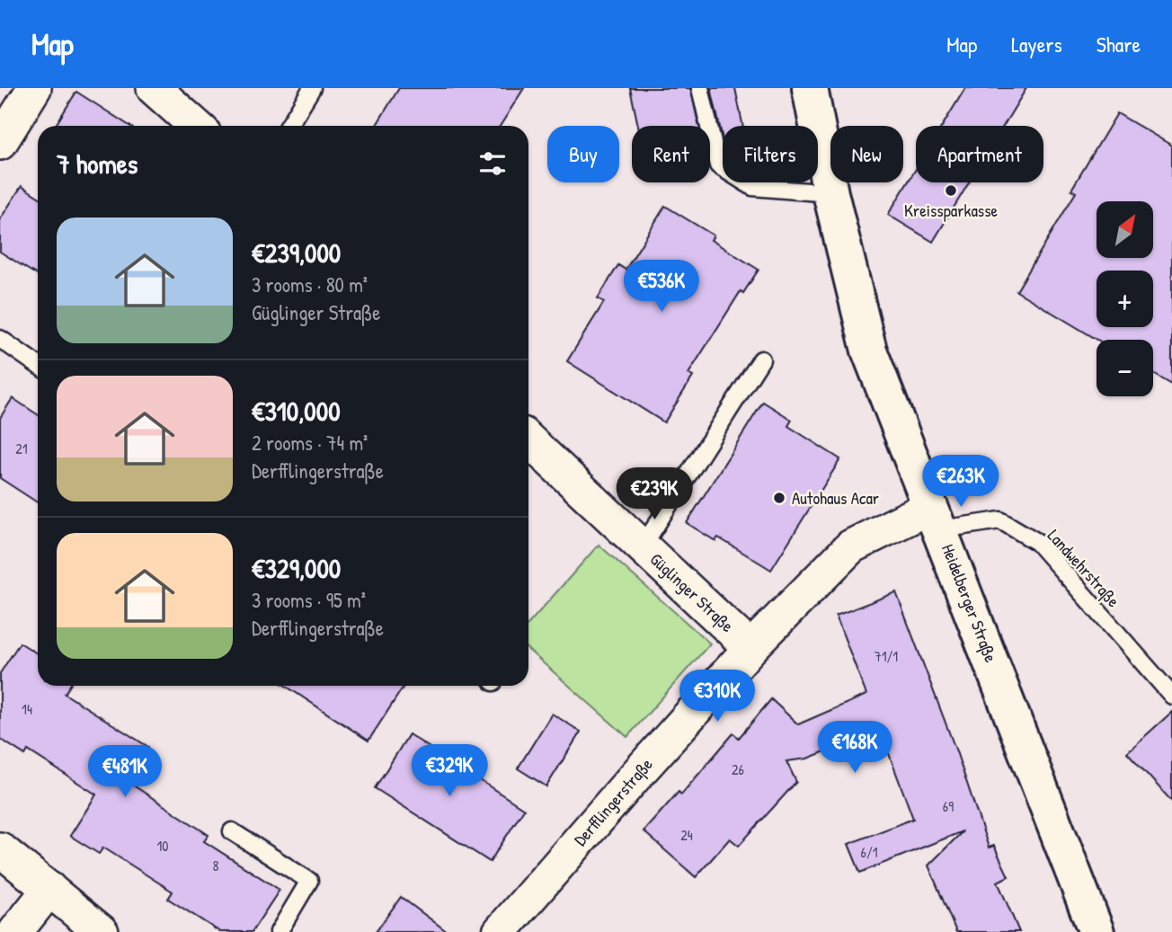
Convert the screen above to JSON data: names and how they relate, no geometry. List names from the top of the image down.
{
  "streets": {
    "main road": ["Heidelberger Straße"],
    "street": ["Güglinger Straße", "Derfflingerstraße"],
    "lane": ["Landwehrstraße"]
  },
  "crossings": [
    ["Landwehrstraße", "Heidelberger Straße"],
    ["Landwehrstraße", "Derfflingerstraße"],
    ["Güglinger Straße", "Derfflingerstraße"],
    ["Heidelberger Straße", "Derfflingerstraße"]
  ],
  "places": ["Kreissparkasse", "Autohaus Acar"],
  "house_numbers": [
    "21",
    "71/1",
    "14",
    "26",
    "69",
    "24",
    "10",
    "6/1",
    "8"
  ],
  "north": "top right",
  "page": {
    "header": "Map",
    "nav": ["Map", "Layers", "Share"],
    "chip": [
      "Buy",
      "Rent",
      "Filters",
      "New",
      "Apartment"
    ],
    "heading": "7 homes",
    "map_buttons": ["+", "−"],
    "list": [
      {
        "name": "€239,000",
        "note": "3 rooms · 80 m² · Güglinger Straße"
      },
      {
        "name": "€310,000",
        "note": "2 rooms · 74 m² · Derfflingerstraße"
      },
      {
        "name": "€329,000",
        "note": "3 rooms · 95 m² · Derfflingerstraße"
      }
    ],
    "price": [
      "€536K",
      "€263K",
      "€239K",
      "€310K",
      "€168K",
      "€329K",
      "€481K"
    ]
  }
}
